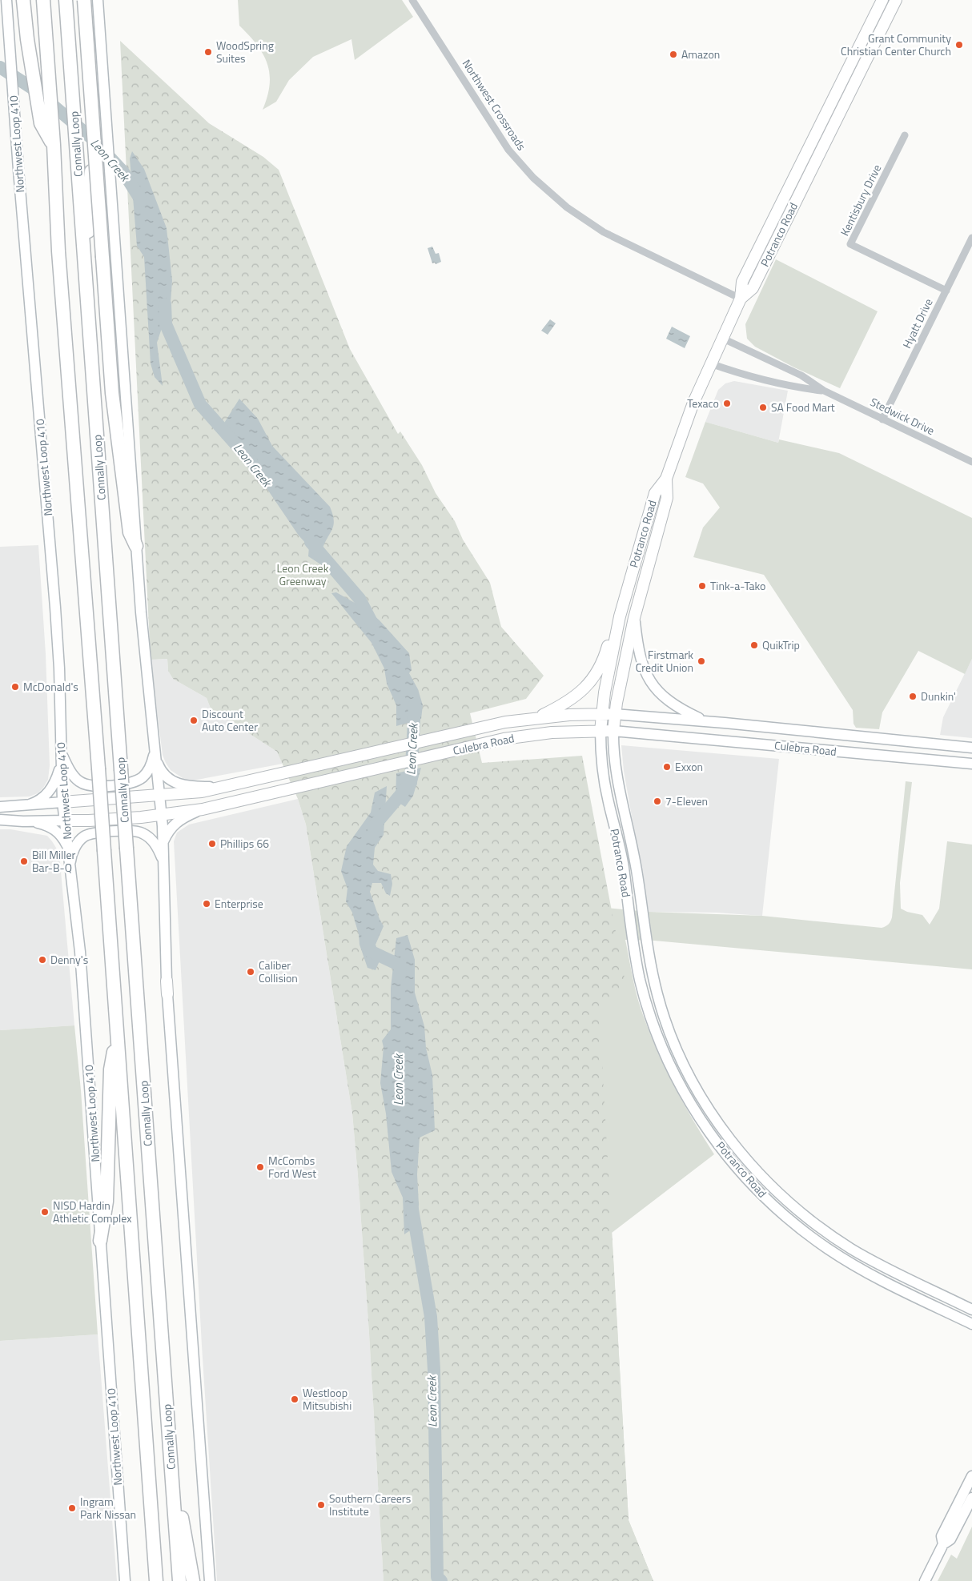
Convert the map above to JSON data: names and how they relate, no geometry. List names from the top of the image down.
{
  "streets": {
    "highway": ["Connally Loop"],
    "main road": ["Northwest Loop 410", "Potranco Road", "Culebra Road"],
    "street": [
      "Northwest Crossroads",
      "Kentisbury Drive",
      "Hyatt Drive",
      "Stedwick Drive"
    ]
  },
  "crossings": [
    ["Northwest Crossroads", "Potranco Road"],
    ["Northwest Loop 410", "Culebra Road"],
    ["Kentisbury Drive", "Hyatt Drive"],
    ["Potranco Road", "Culebra Road"],
    ["Hyatt Drive", "Stedwick Drive"]
  ],
  "water": ["Leon Creek"],
  "parks": ["Leon Creek Greenway"],
  "places": [
    "Grant Community Christian Center Church",
    "WoodSpring Suites",
    "Amazon",
    "Texaco",
    "SA Food Mart",
    "Tink-a-Tako",
    "QuikTrip",
    "Firstmark Credit Union",
    "McDonald's",
    "Dunkin'",
    "Discount Auto Center",
    "Exxon",
    "7-Eleven",
    "Phillips 66",
    "Bill Miller Bar-B-Q",
    "Enterprise",
    "Denny's",
    "Caliber Collision",
    "McCombs Ford West",
    "NISD Hardin Athletic Complex",
    "Westloop Mitsubishi",
    "Southern Careers Institute",
    "Ingram Park Nissan"
  ]
}
